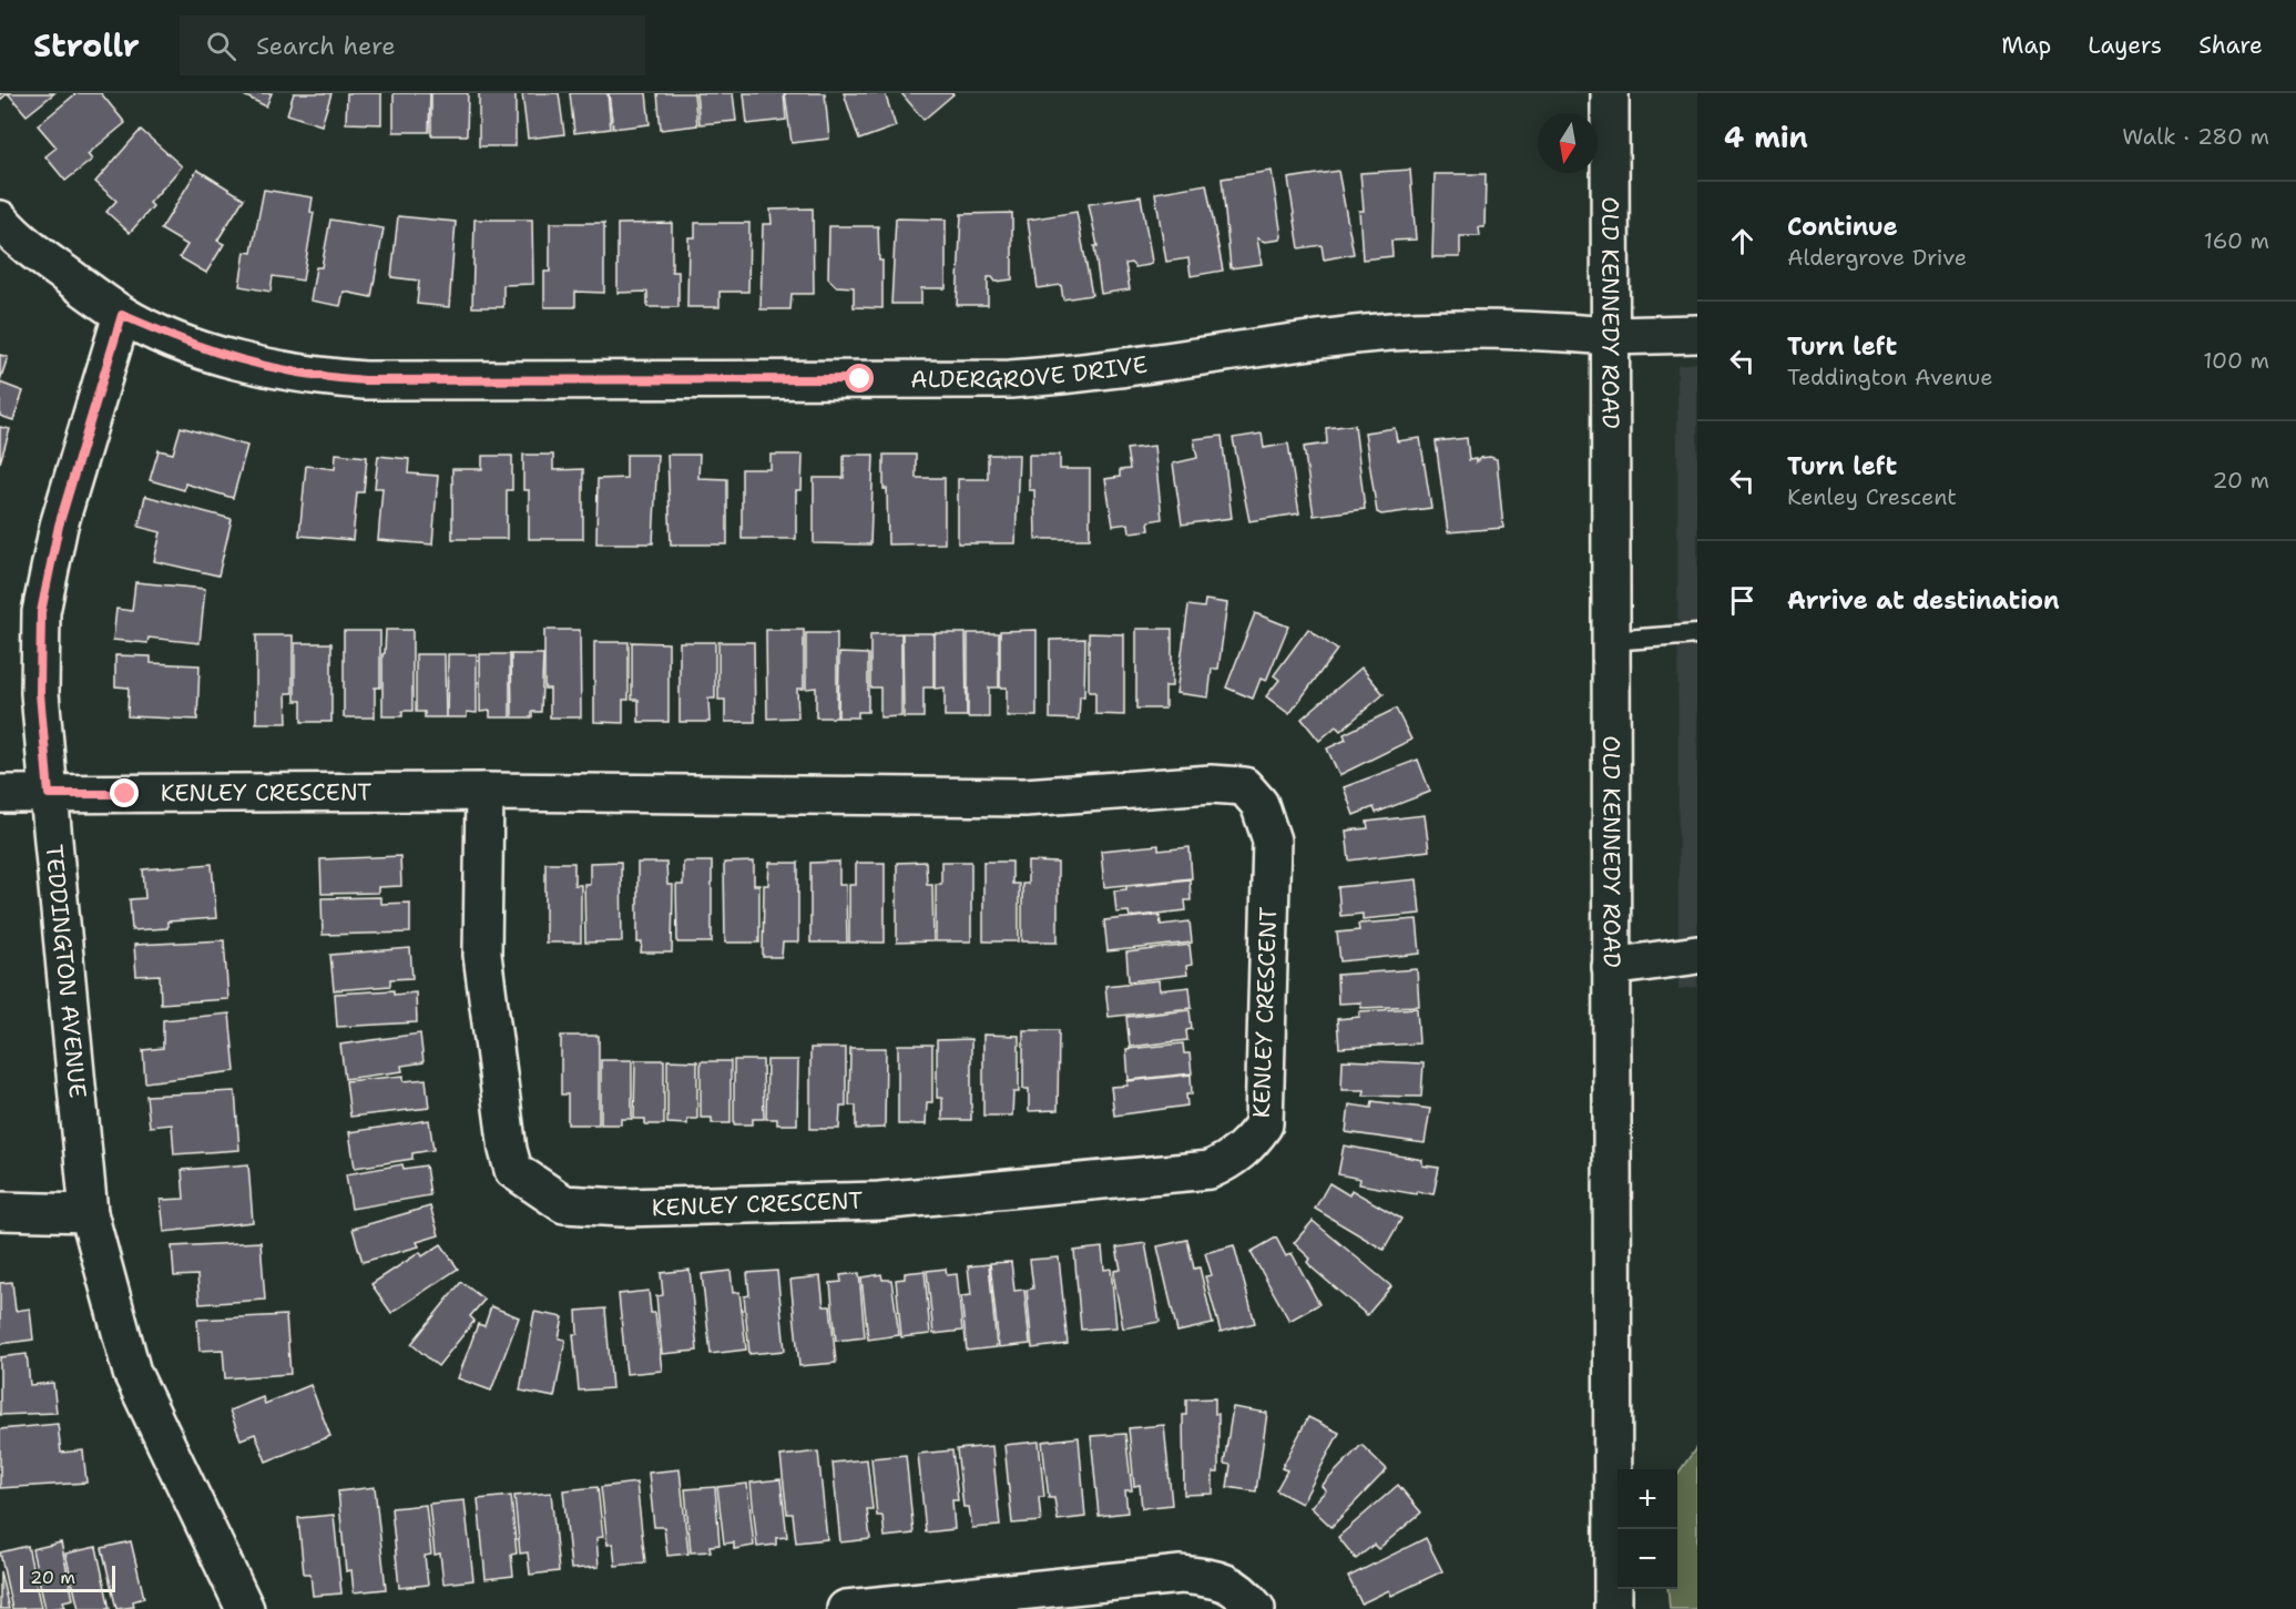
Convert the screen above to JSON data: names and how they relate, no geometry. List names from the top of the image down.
{
  "streets": {
    "street": [
      "OLD KENNEDY ROAD",
      "ALDERGROVE DRIVE",
      "KENLEY CRESCENT",
      "TEDDINGTON AVENUE"
    ]
  },
  "crossings": [
    ["OLD KENNEDY ROAD", "ALDERGROVE DRIVE"],
    ["ALDERGROVE DRIVE", "TEDDINGTON AVENUE"],
    ["KENLEY CRESCENT", "TEDDINGTON AVENUE"]
  ],
  "scale_bar": "20 m",
  "north": "bottom",
  "page": {
    "header": "Strollr",
    "search": "Search here",
    "nav": ["Map", "Layers", "Share"],
    "heading": ["4 min", "Walk · 280 m"],
    "list": [
      ["Continue", "Aldergrove Drive", "160 m"],
      ["Turn left", "Teddington Avenue", "100 m"],
      ["Turn left", "Kenley Crescent", "20 m"],
      "Arrive at destination"
    ],
    "map_buttons": ["+", "−"],
    "scale": "20 m"
  }
}
